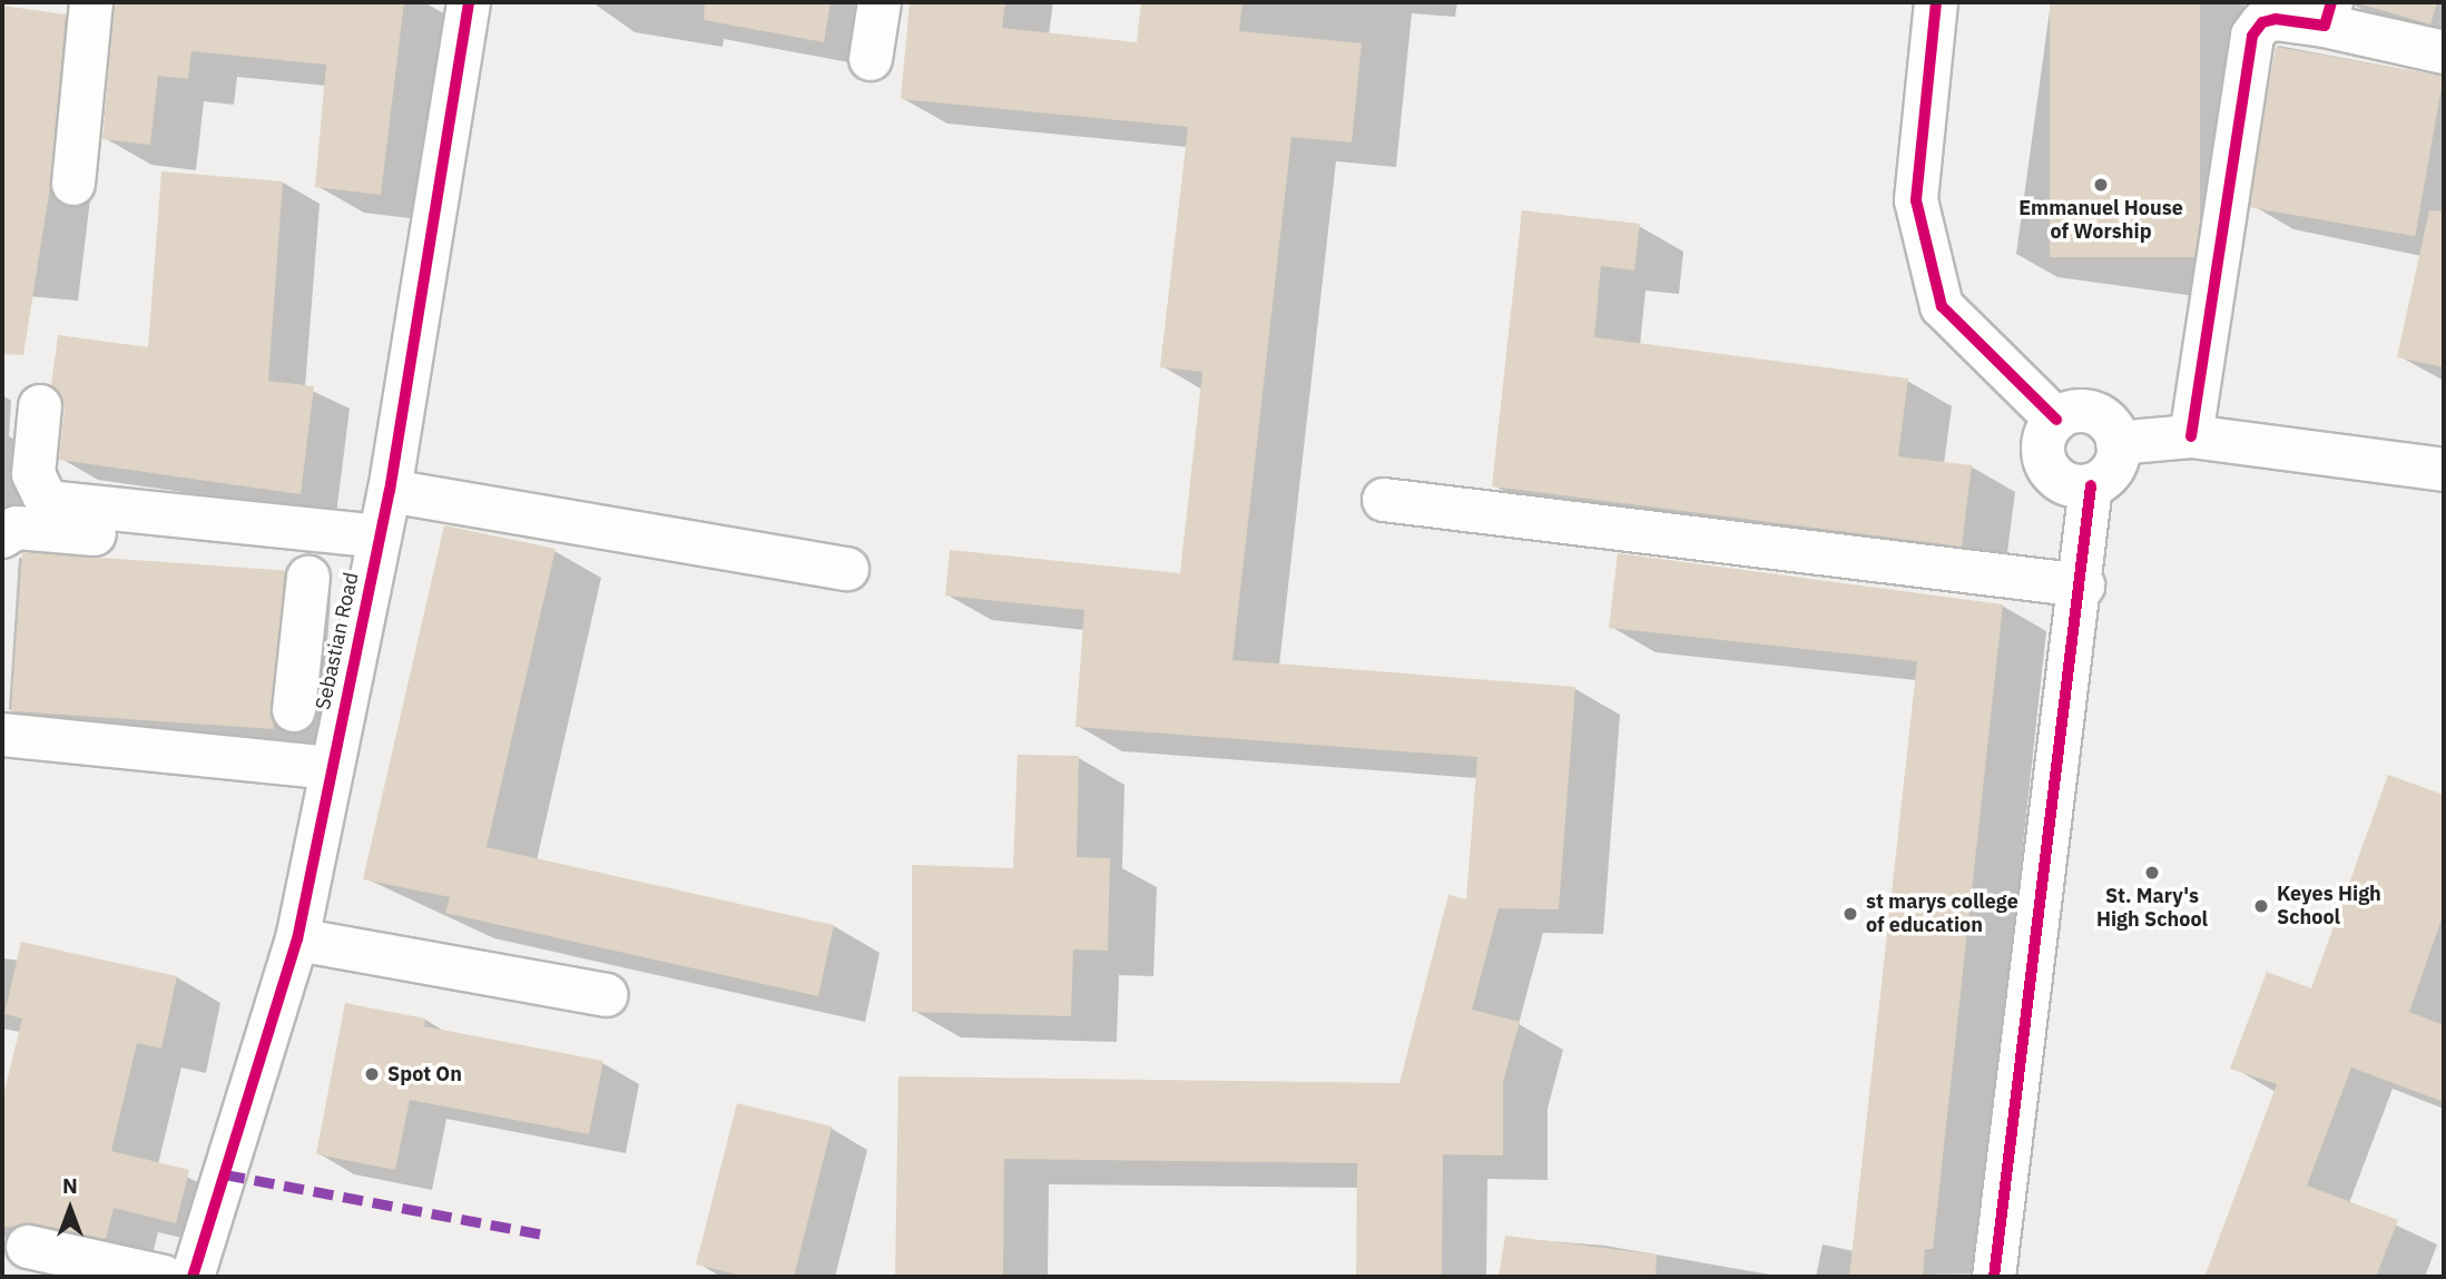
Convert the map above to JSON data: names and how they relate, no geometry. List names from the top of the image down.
{
  "streets": {
    "street": ["Sebastian Road"]
  },
  "places": [
    "Emmanuel House of Worship",
    "St. Mary's High School",
    "Keyes High School",
    "st marys college of education",
    "Spot On"
  ],
  "north": "top"
}
